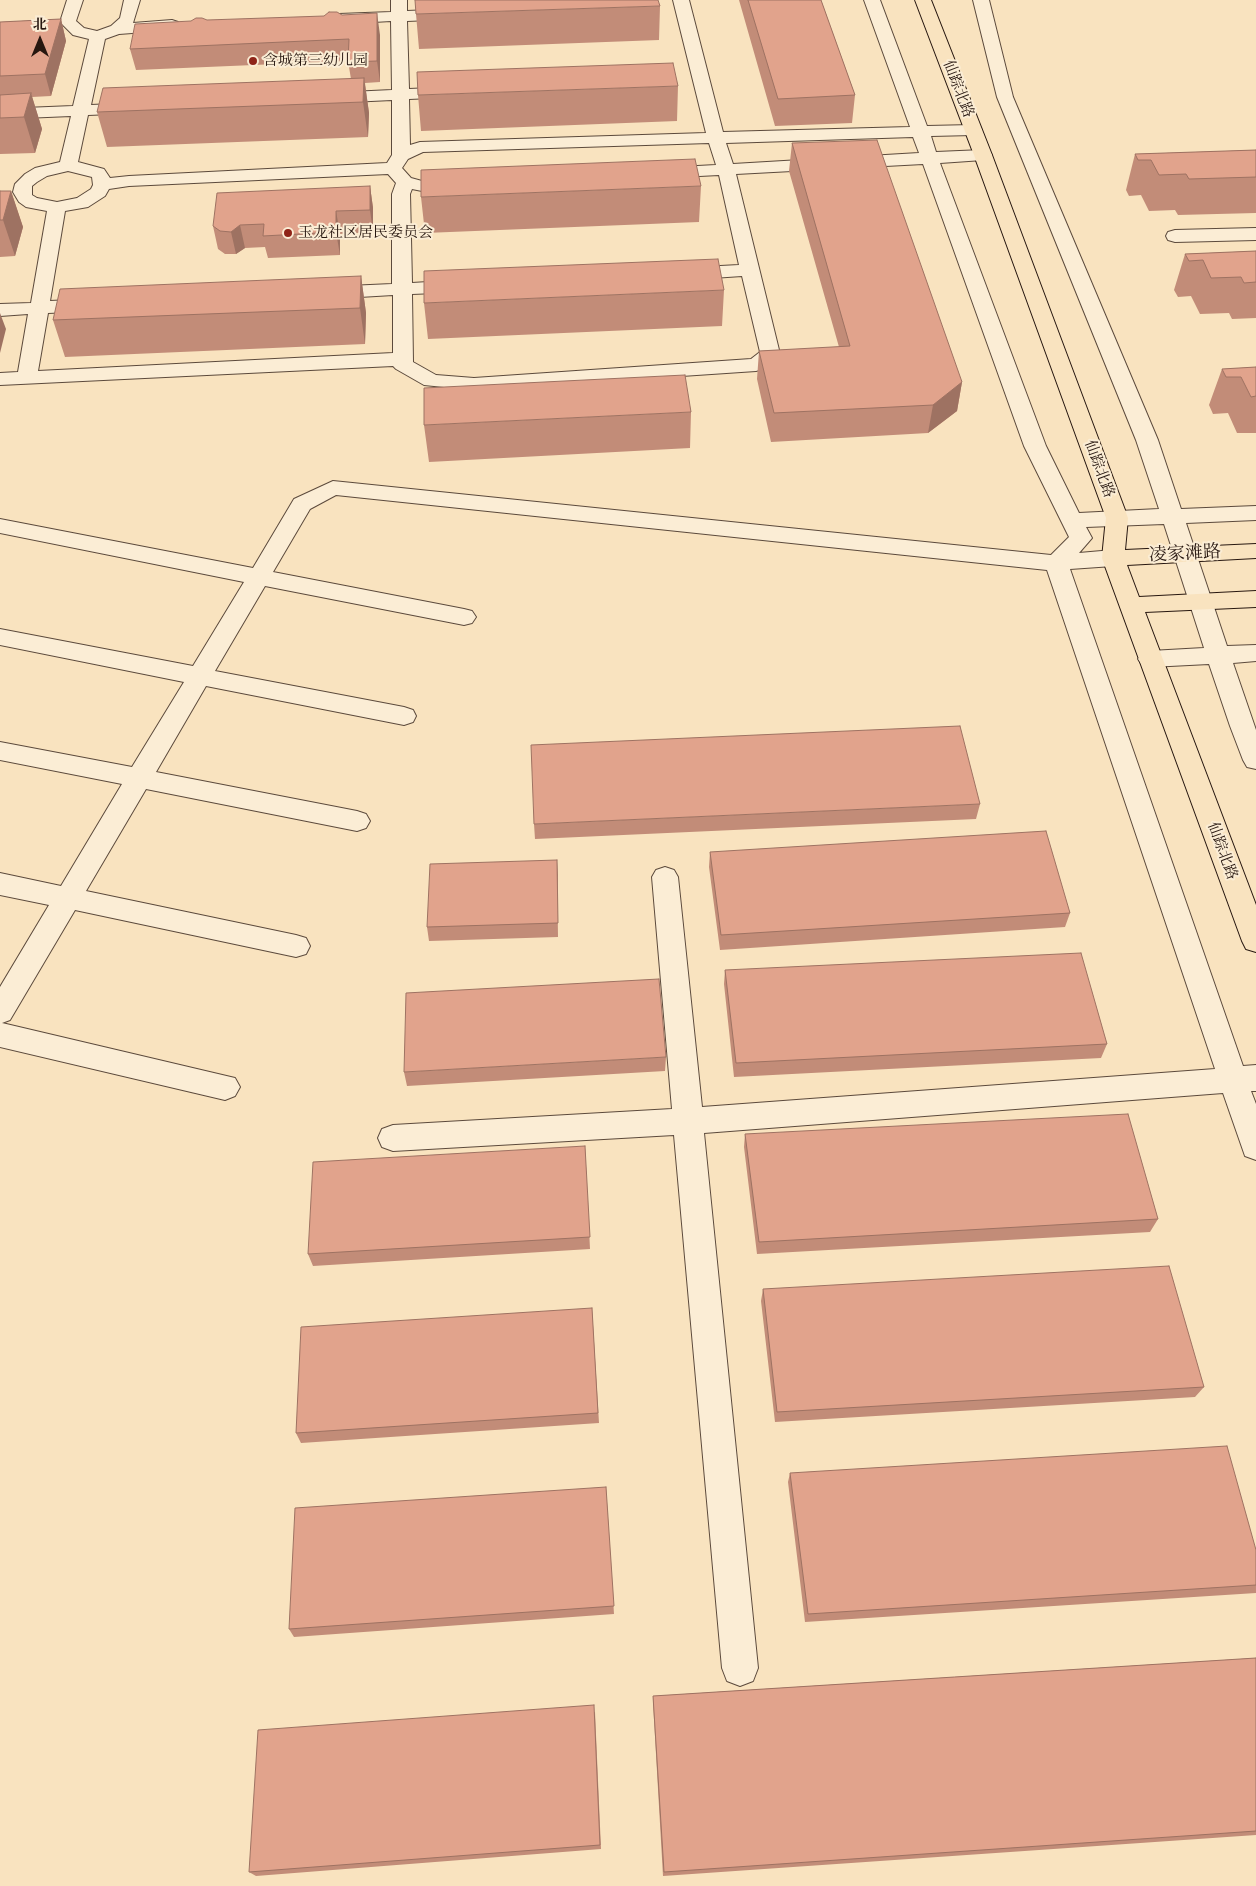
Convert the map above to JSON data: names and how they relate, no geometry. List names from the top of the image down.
{
  "streets": {
    "main road": ["仙踪北路", "凌家滩路"]
  },
  "crossings": [
    ["仙踪北路", "凌家滩路"]
  ],
  "places": ["含城第三幼儿园", "玉龙社区居民委员会"],
  "north": "top"
}
